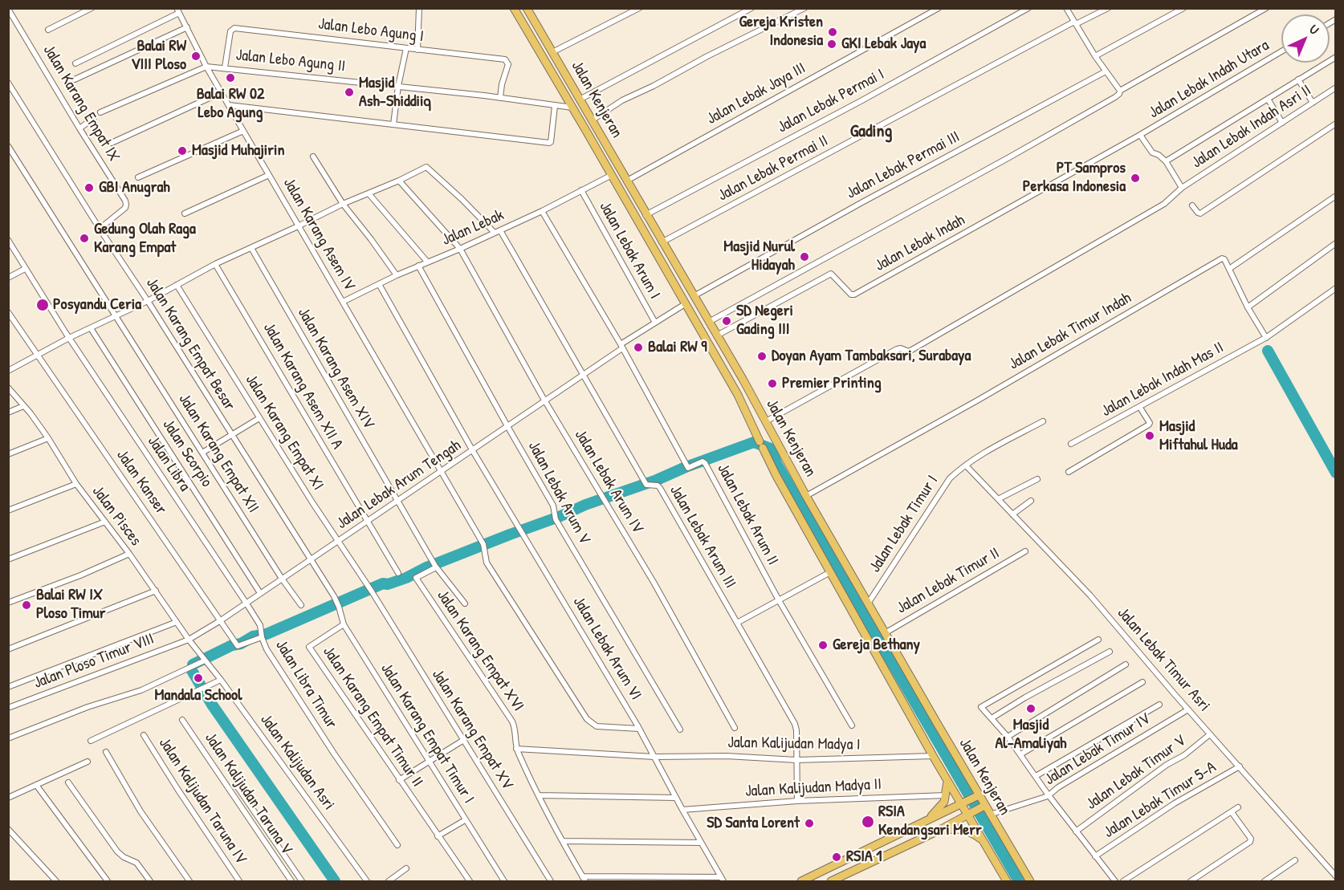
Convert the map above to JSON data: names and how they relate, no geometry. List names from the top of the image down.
{
  "streets": {
    "main road": ["Jalan Kenjeran"],
    "street": [
      "Jalan Lebo Agung I",
      "Jalan Lebo Agung II",
      "Jalan Lebak Indah Utara",
      "Jalan Lebak Jaya III",
      "Jalan Lebak Permai I",
      "Jalan Karang Empat IX",
      "Jalan Lebak Indah Asri II",
      "Jalan Lebak Permai III",
      "Jalan Lebak Permai II",
      "Jalan Lebak",
      "Jalan Karang Asem IV",
      "Jalan Lebak Indah",
      "Jalan Lebak Arum I",
      "Jalan Lebak Timur Indah",
      "Jalan Karang Empat Besar",
      "Jalan Karang Asem XIV",
      "Jalan Lebak Indah Mas II",
      "Jalan Karang Asem XII A",
      "Jalan Karang Empat XI",
      "Jalan Scorpio",
      "Jalan Karang Empat XII",
      "Jalan Libra",
      "Jalan Lebak Arum IV",
      "Jalan Kanser",
      "Jalan Lebak Arum Tengah",
      "Jalan Lebak Arum V",
      "Jalan Lebak Arum II",
      "Jalan Pisces",
      "Jalan Lebak Timur I",
      "Jalan Lebak Arum III",
      "Jalan Lebak Timur II",
      "Jalan Lebak Arum VI",
      "Jalan Karang Empat XVI",
      "Jalan Lebak Timur Asri",
      "Jalan Ploso Timur VIII",
      "Jalan Libra Timur",
      "Jalan Karang Empat Timur II",
      "Jalan Karang Empat XV",
      "Jalan Karang Empat Timur I",
      "Jalan Kalijudan Madya I",
      "Jalan Lebak Timur IV",
      "Jalan Kalijudan Asri",
      "Jalan Lebak Timur V",
      "Jalan Kalijudan Madya II",
      "Jalan Kalijudan Taruna V",
      "Jalan Lebak Timur 5-A",
      "Jalan Kalijudan Taruna IV"
    ]
  },
  "crossings": [
    ["Jalan Lebo Agung I", "Jalan Lebo Agung II"],
    ["Jalan Lebo Agung II", "Jalan Kenjeran"],
    ["Jalan Lebo Agung II", "Jalan Karang Asem IV"],
    ["Jalan Lebak Indah Utara", "Jalan Lebak Indah"],
    ["Jalan Lebak Jaya III", "Jalan Kenjeran"],
    ["Jalan Kenjeran", "Jalan Lebak Permai I"],
    ["Jalan Kenjeran", "Jalan Lebak Indah Asri II"],
    ["Jalan Kenjeran", "Jalan Lebak Permai III"],
    ["Jalan Kenjeran", "Jalan Lebak Permai II"],
    ["Jalan Kenjeran", "Jalan Lebak"],
    ["Jalan Kenjeran", "Jalan Lebak Indah"],
    ["Jalan Kenjeran", "Jalan Lebak Timur Indah"],
    ["Jalan Kenjeran", "Jalan Lebak Arum Tengah"],
    ["Jalan Kenjeran", "Jalan Lebak Timur I"],
    ["Jalan Kenjeran", "Jalan Lebak Timur II"],
    ["Jalan Kenjeran", "Jalan Kalijudan Madya I"],
    ["Jalan Kenjeran", "Jalan Lebak Timur IV"],
    ["Jalan Karang Empat IX", "Jalan Karang Empat Besar"],
    ["Jalan Lebak", "Jalan Karang Asem IV"],
    ["Jalan Lebak", "Jalan Lebak Arum I"],
    ["Jalan Lebak", "Jalan Lebak Arum IV"],
    ["Jalan Lebak", "Jalan Lebak Arum V"],
    ["Jalan Lebak", "Jalan Lebak Arum II"],
    ["Jalan Lebak", "Jalan Lebak Arum III"],
    ["Jalan Lebak", "Jalan Lebak Arum VI"],
    ["Jalan Karang Asem IV", "Jalan Lebak Arum Tengah"],
    ["Jalan Lebak Arum I", "Jalan Lebak Arum Tengah"],
    ["Jalan Karang Empat Besar", "Jalan Lebak Arum Tengah"],
    ["Jalan Karang Empat Besar", "Jalan Karang Empat Timur I"],
    ["Jalan Karang Asem XIV", "Jalan Lebak Arum Tengah"],
    ["Jalan Karang Asem XII A", "Jalan Lebak Arum Tengah"],
    ["Jalan Karang Empat XI", "Jalan Lebak Arum Tengah"],
    ["Jalan Karang Empat XI", "Jalan Karang Empat XV"],
    ["Jalan Scorpio", "Jalan Lebak Arum Tengah"],
    ["Jalan Karang Empat XII", "Jalan Lebak Arum Tengah"],
    ["Jalan Libra", "Jalan Lebak Arum Tengah"],
    ["Jalan Libra", "Jalan Libra Timur"],
    ["Jalan Lebak Arum IV", "Jalan Lebak Arum Tengah"],
    ["Jalan Kanser", "Jalan Lebak Arum Tengah"],
    ["Jalan Kanser", "Jalan Libra Timur"],
    ["Jalan Lebak Arum Tengah", "Jalan Lebak Arum V"],
    ["Jalan Lebak Arum Tengah", "Jalan Lebak Arum II"],
    ["Jalan Lebak Arum Tengah", "Jalan Pisces"],
    ["Jalan Lebak Arum Tengah", "Jalan Lebak Arum III"],
    ["Jalan Lebak Arum Tengah", "Jalan Lebak Arum VI"],
    ["Jalan Lebak Arum Tengah", "Jalan Ploso Timur VIII"],
    ["Jalan Lebak Arum Tengah", "Jalan Libra Timur"],
    ["Jalan Pisces", "Jalan Ploso Timur VIII"],
    ["Jalan Pisces", "Jalan Kalijudan Asri"],
    ["Jalan Lebak Timur I", "Jalan Lebak Timur Asri"],
    ["Jalan Lebak Arum III", "Jalan Kalijudan Madya I"],
    ["Jalan Lebak Arum III", "Jalan Kalijudan Madya II"],
    ["Jalan Lebak Arum VI", "Jalan Kalijudan Madya I"],
    ["Jalan Lebak Arum VI", "Jalan Kalijudan Madya II"],
    ["Jalan Karang Empat XVI", "Jalan Kalijudan Madya I"],
    ["Jalan Lebak Timur Asri", "Jalan Lebak Timur IV"],
    ["Jalan Lebak Timur Asri", "Jalan Lebak Timur V"],
    ["Jalan Lebak Timur Asri", "Jalan Lebak Timur 5-A"],
    ["Jalan Karang Empat Timur II", "Jalan Karang Empat Timur I"]
  ],
  "districts": ["Gading"],
  "places": [
    "Gereja Kristen Indonesia",
    "GKI Lebak Jaya",
    "Balai RW VIII Ploso",
    "Balai RW 02 Lebo Agung",
    "Masjid Ash-Shiddiiq",
    "Masjid Muhajirin",
    "PT Sampros Perkasa Indonesia",
    "GBI Anugrah",
    "Gedung Olah Raga Karang Empat",
    "Masjid Nurul Hidayah",
    "Posyandu Ceria",
    "SD Negeri Gading III",
    "Balai RW 9",
    "Doyan Ayam Tambaksari, Surabaya",
    "Premier Printing",
    "Masjid Miftahul Huda",
    "Balai RW IX Ploso Timur",
    "Gereja Bethany",
    "Mandala School",
    "Masjid Al-Amaliyah",
    "RSIA Kendangsari Merr",
    "SD Santa Lorent",
    "RSIA 1"
  ],
  "north": "top right"
}
